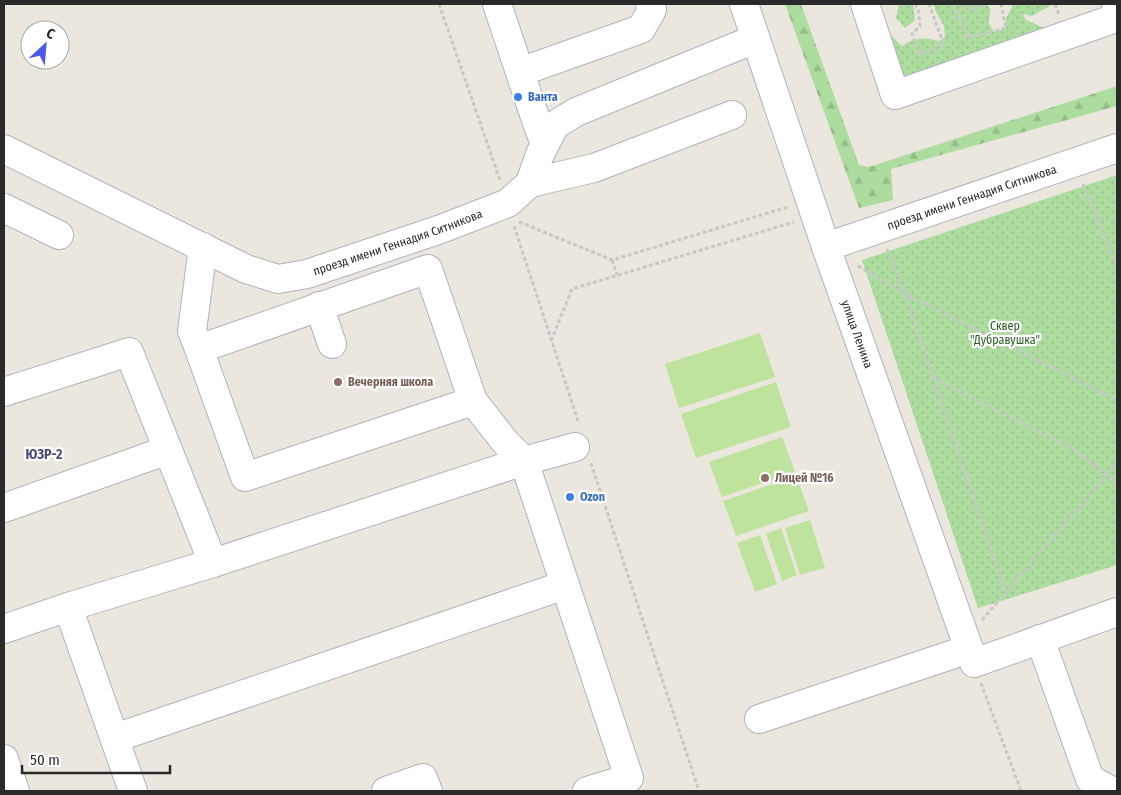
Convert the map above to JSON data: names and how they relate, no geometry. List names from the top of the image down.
{
  "streets": {
    "street": ["проезд имени Геннадия Ситникова", "улица Ленина"]
  },
  "crossings": [
    ["проезд имени Геннадия Ситникова", "улица Ленина"]
  ],
  "districts": ["ЮЗР-2"],
  "parks": ["Сквер \"Дубравушка\""],
  "places": [
    "Ванта",
    "Вечерняя школа",
    "Лицей №16",
    "Ozon"
  ],
  "scale_bar": "50 m",
  "north": "top right"
}
